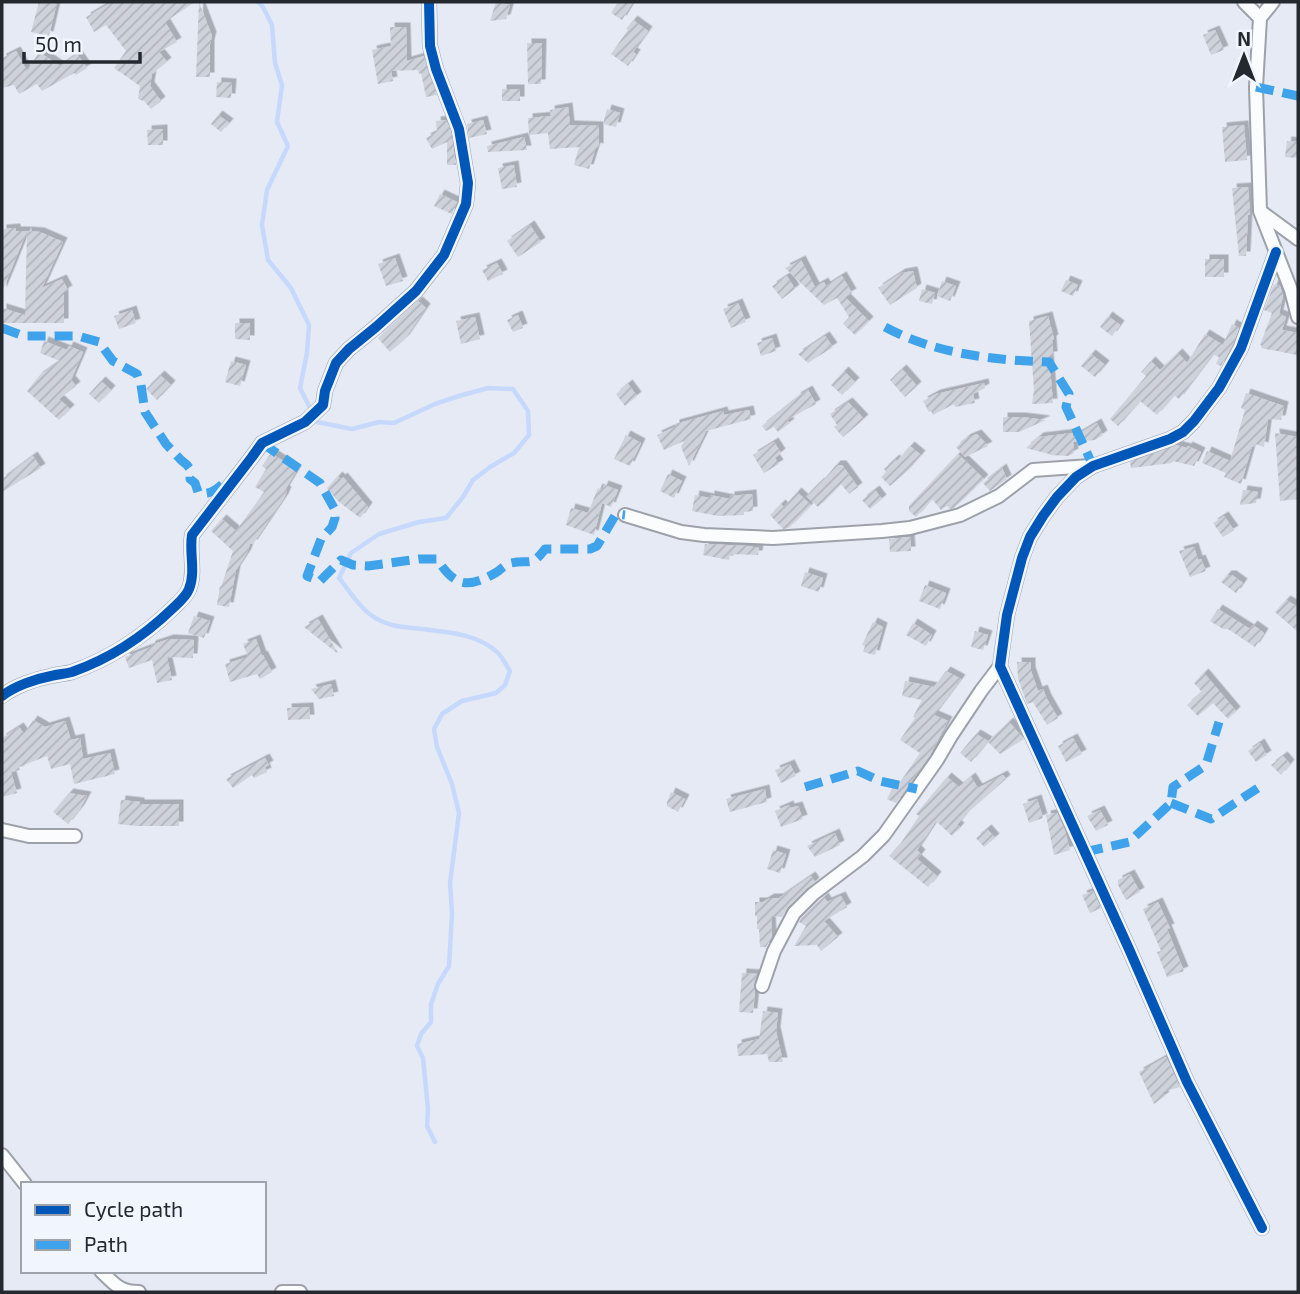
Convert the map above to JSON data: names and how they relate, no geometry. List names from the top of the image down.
{
  "legend": ["Cycle path", "Path"],
  "scale_bar": "50 m",
  "north": "top"
}
